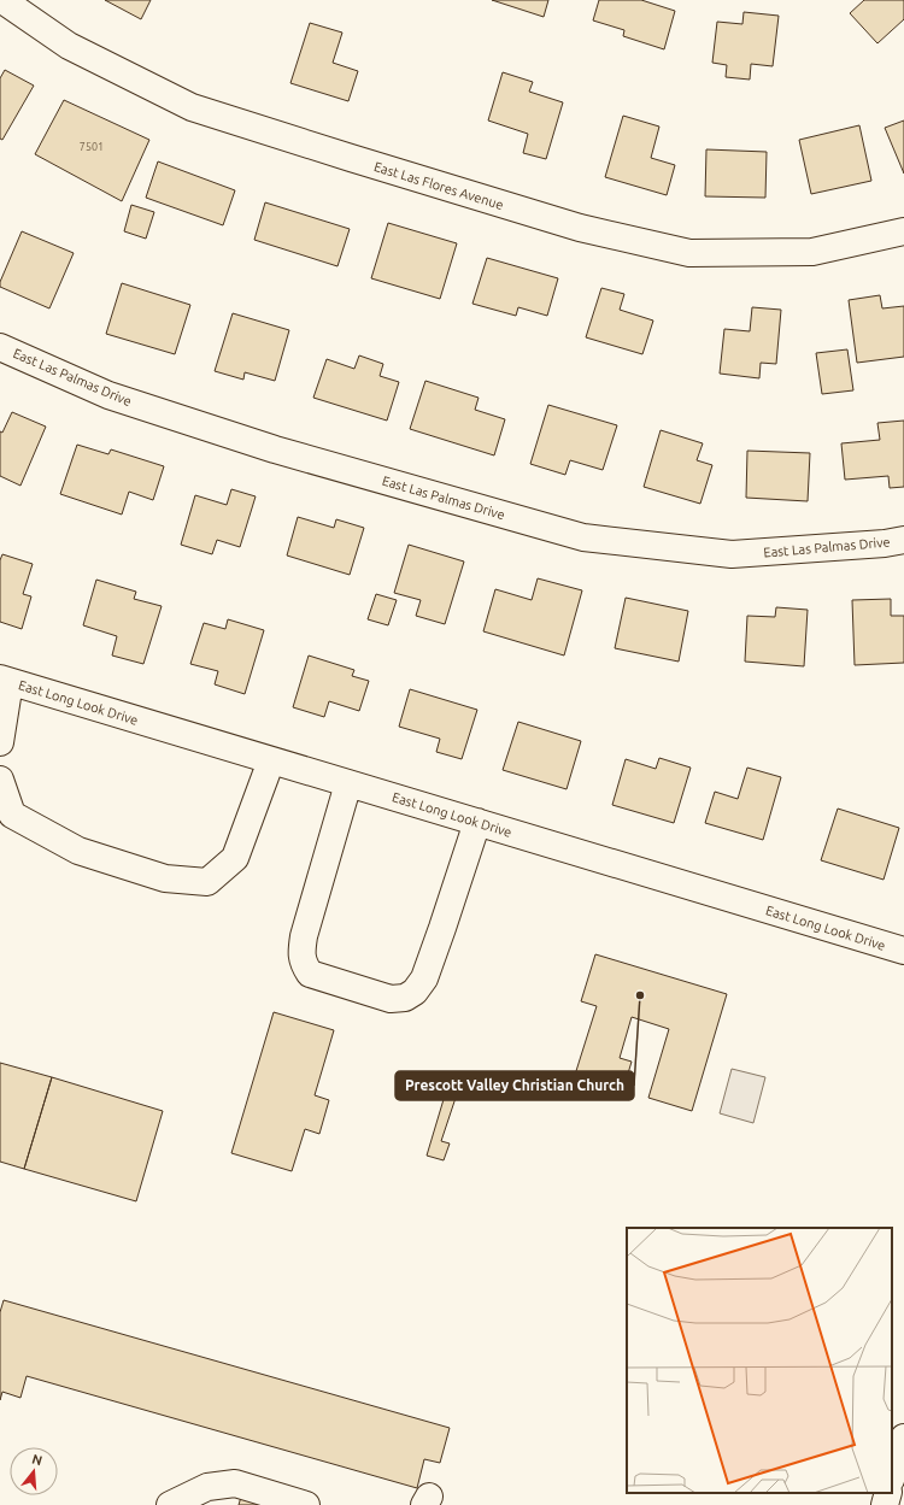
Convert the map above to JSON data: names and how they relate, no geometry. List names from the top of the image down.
{
  "streets": {
    "street": ["East Las Flores Avenue", "East Las Palmas Drive", "East Long Look Drive"]
  },
  "places": ["Prescott Valley Christian Church"],
  "house_numbers": ["7501"],
  "north": "top"
}
